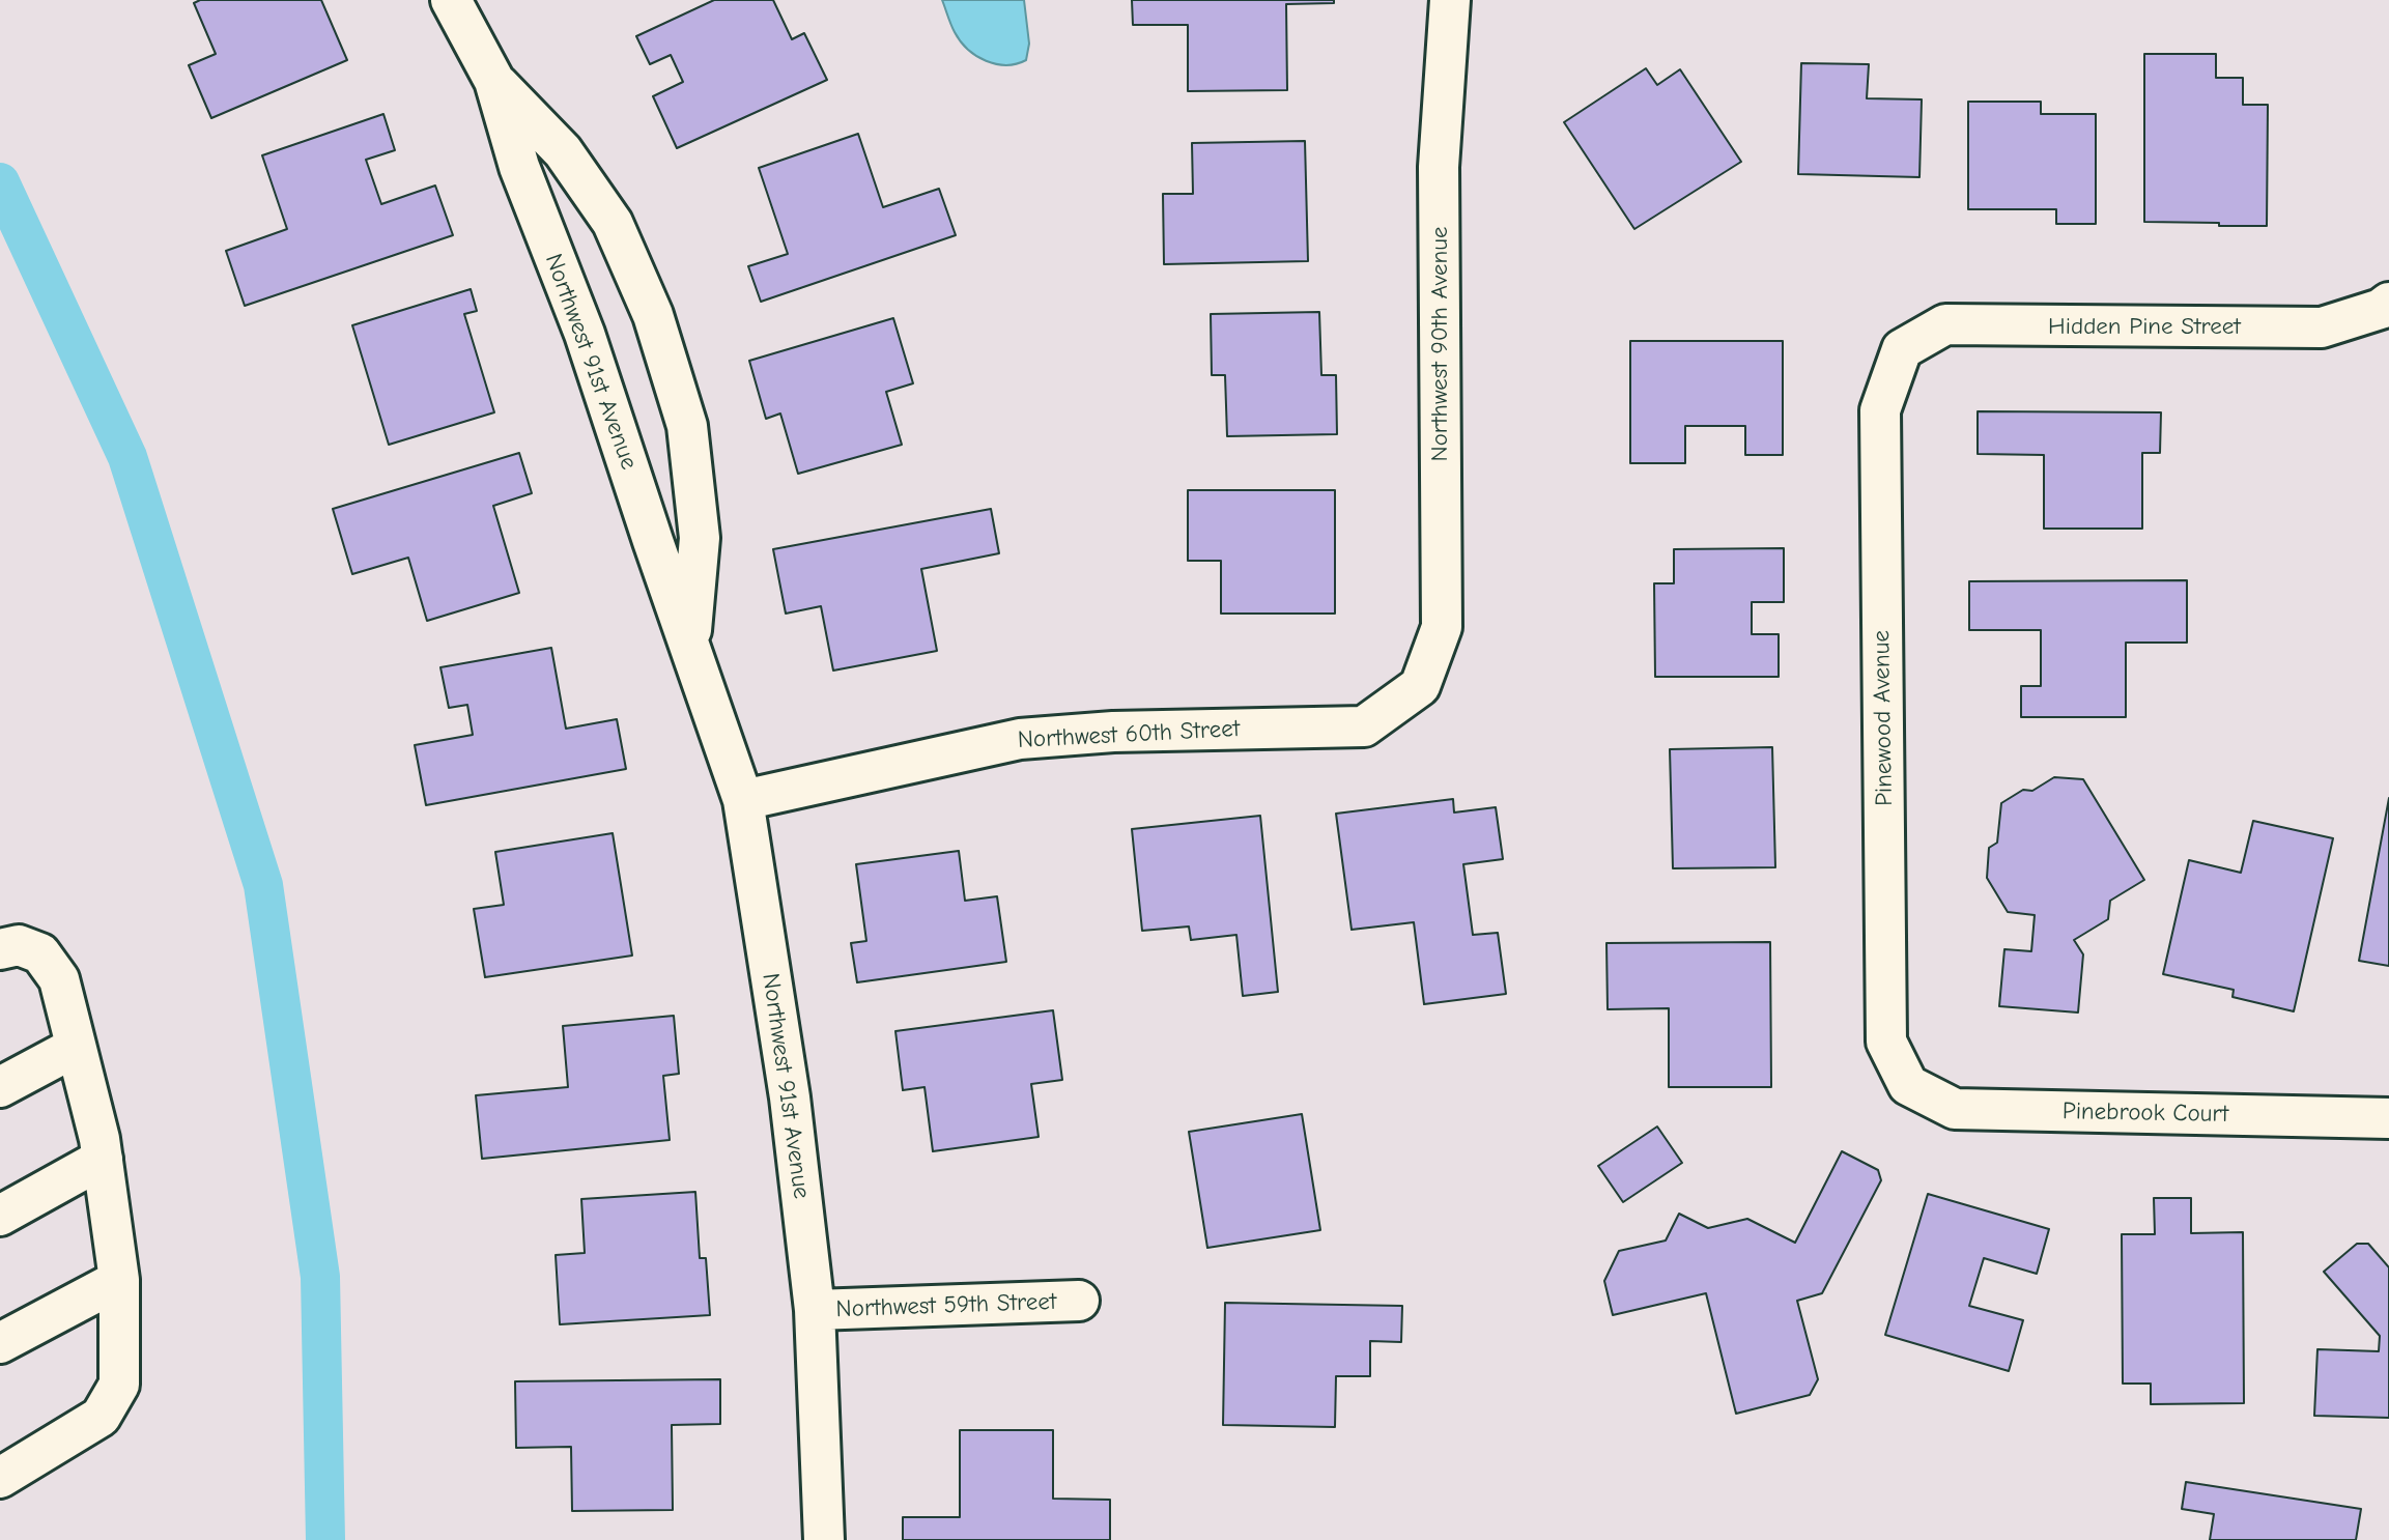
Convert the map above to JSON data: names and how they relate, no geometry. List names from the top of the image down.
{
  "streets": {
    "street": [
      "Hidden Pine Street",
      "Northwest 90th Avenue",
      "Northwest 91st Avenue",
      "Pinewood Avenue",
      "Northwest 60th Street",
      "Pinebrook Court",
      "Northwest 59th Street"
    ]
  },
  "crossings": [
    ["Hidden Pine Street", "Pinewood Avenue"],
    ["Northwest 90th Avenue", "Northwest 60th Street"],
    ["Northwest 91st Avenue", "Northwest 60th Street"],
    ["Northwest 91st Avenue", "Northwest 59th Street"],
    ["Pinewood Avenue", "Pinebrook Court"]
  ]
}
